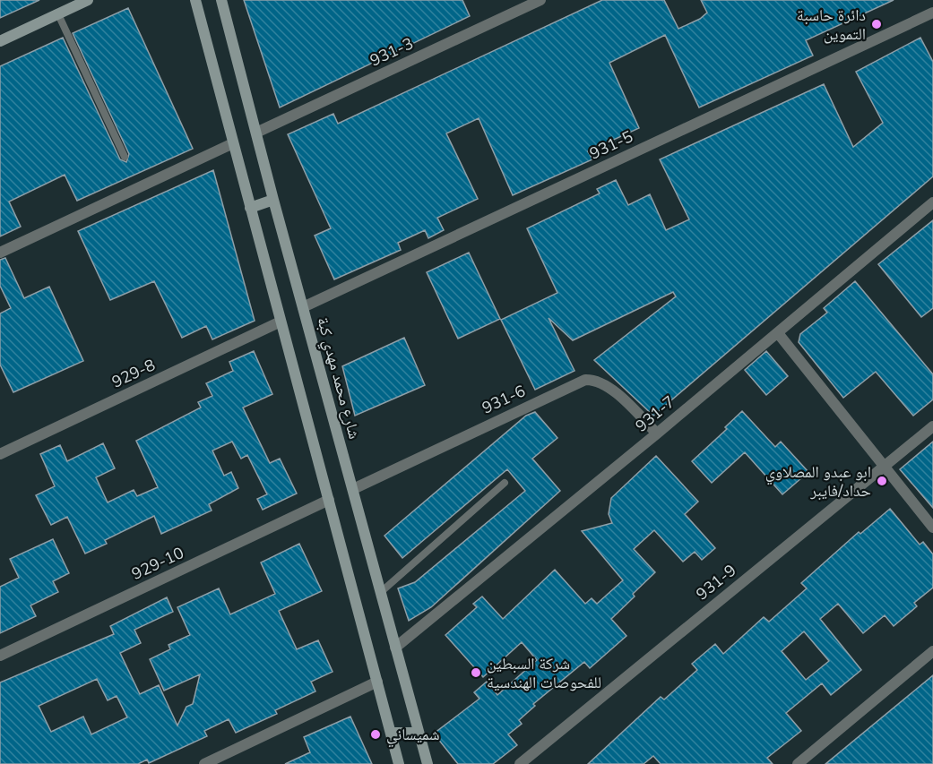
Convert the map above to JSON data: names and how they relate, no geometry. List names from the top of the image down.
{
  "streets": {
    "street": [
      "931-3",
      "931-5",
      "929-8",
      "شارع محمد مهدي كبة",
      "931-6",
      "931-7",
      "929-10",
      "931-9"
    ]
  },
  "crossings": [
    ["931-3", "شارع محمد مهدي كبة"],
    ["931-5", "شارع محمد مهدي كبة"],
    ["شارع محمد مهدي كبة", "931-6"],
    ["شارع محمد مهدي كبة", "931-7"],
    ["931-6", "931-7"]
  ],
  "places": [
    "دائرة حاسبة التموين",
    "ابو عبدو المصلاوي حداد/فايبر",
    "شركة السبطين للفحوصات الهندسية",
    "شميساني"
  ]
}
